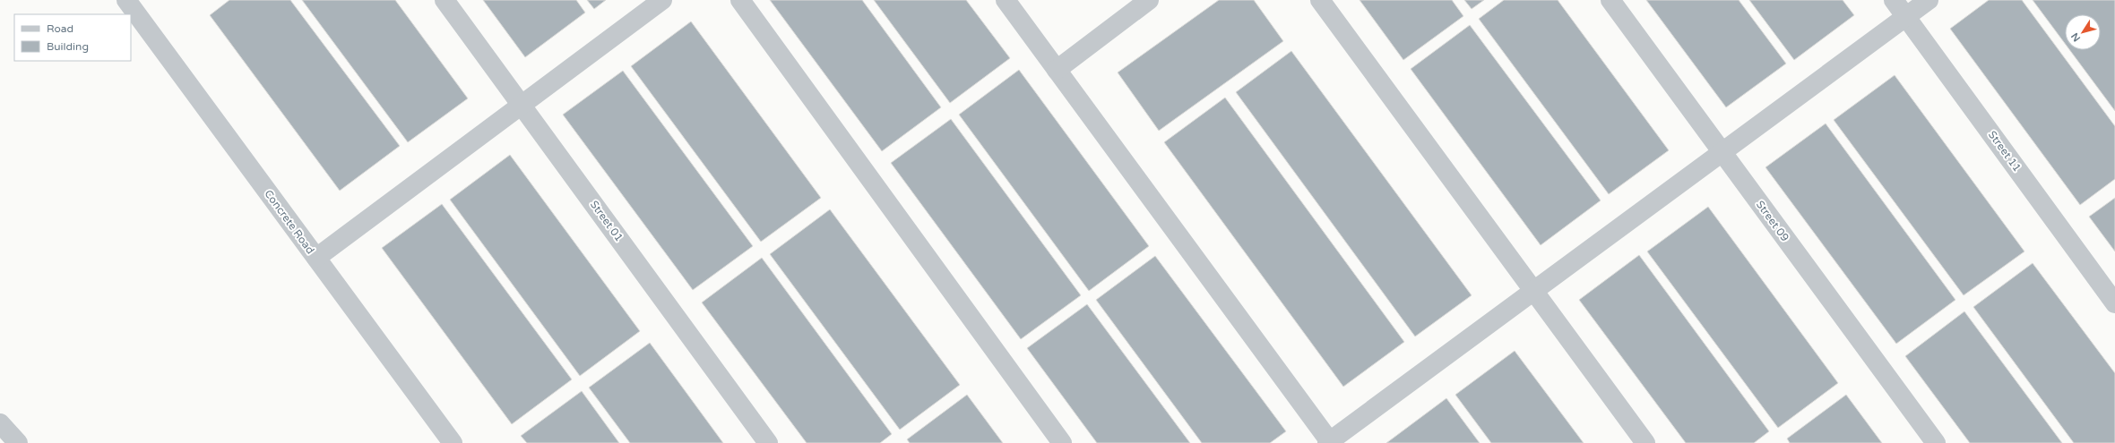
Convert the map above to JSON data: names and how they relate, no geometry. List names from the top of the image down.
{
  "streets": {
    "street": [
      "Street 11",
      "Street 01",
      "Street 09",
      "Concrete Road"
    ]
  },
  "legend": ["Road", "Building"],
  "north": "bottom left"
}
